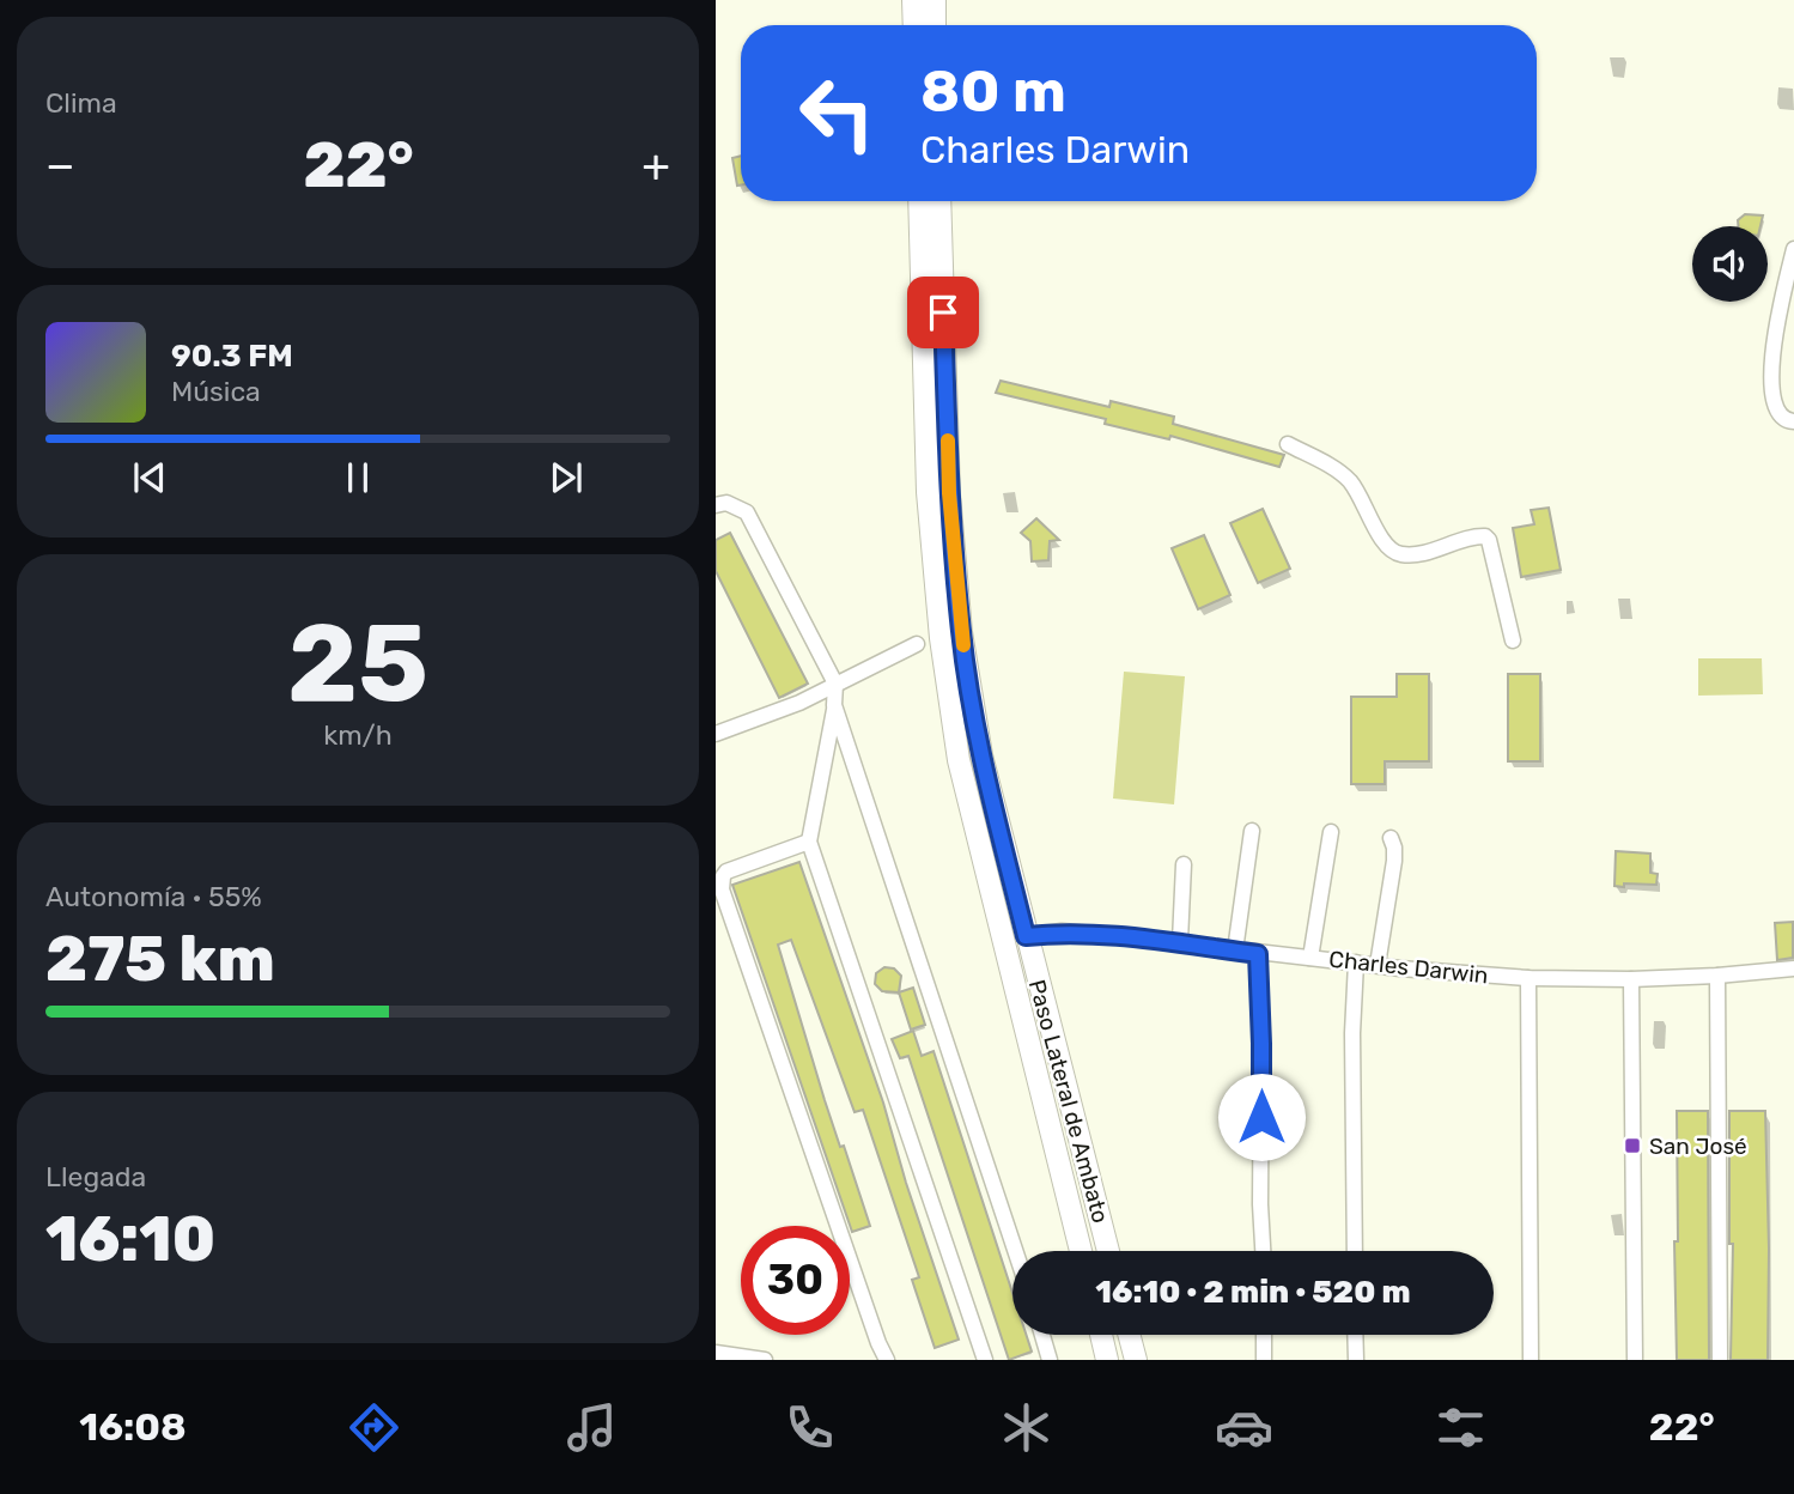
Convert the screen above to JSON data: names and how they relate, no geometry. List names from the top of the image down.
{
  "streets": {
    "highway": ["Paso Lateral de Ambato"],
    "street": ["Charles Darwin"]
  },
  "crossings": [
    ["Charles Darwin", "Paso Lateral de Ambato"]
  ],
  "places": {
    "transit": ["San José"]
  },
  "page": {
    "tile": [
      "Clima",
      ["25", "km/h"],
      ["Autonomía · 55%", "275 km"],
      ["Llegada", "16:10"]
    ],
    "turn": ["80 m", "Charles Darwin"],
    "heat": ["−", "22°", "+"],
    "song": ["90.3 FM", "Música"],
    "limit": "30",
    "trip": "16:10 · 2 min · 520 m",
    "tabs": ["16:08", "22°"]
  }
}
